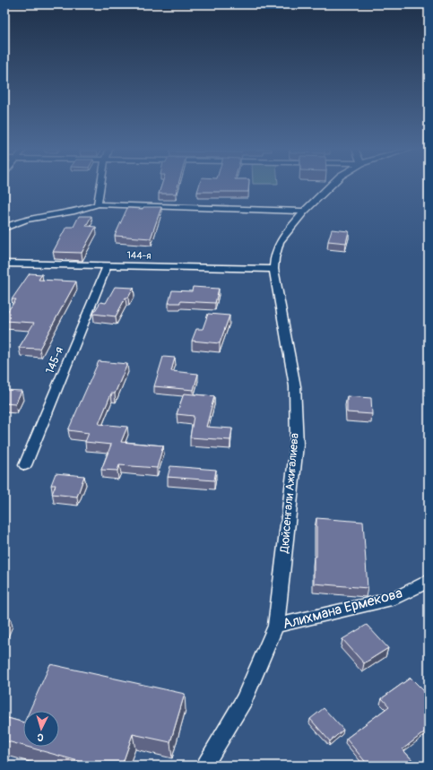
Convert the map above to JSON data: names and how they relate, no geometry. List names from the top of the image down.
{
  "streets": {
    "street": [
      "144-я",
      "145-я",
      "Дюйсенгали Ажигалиева",
      "Алихмана Ермекова"
    ]
  },
  "crossings": [
    ["144-я", "145-я"],
    ["144-я", "Дюйсенгали Ажигалиева"],
    ["Дюйсенгали Ажигалиева", "Алихмана Ермекова"]
  ],
  "north": "bottom"
}
